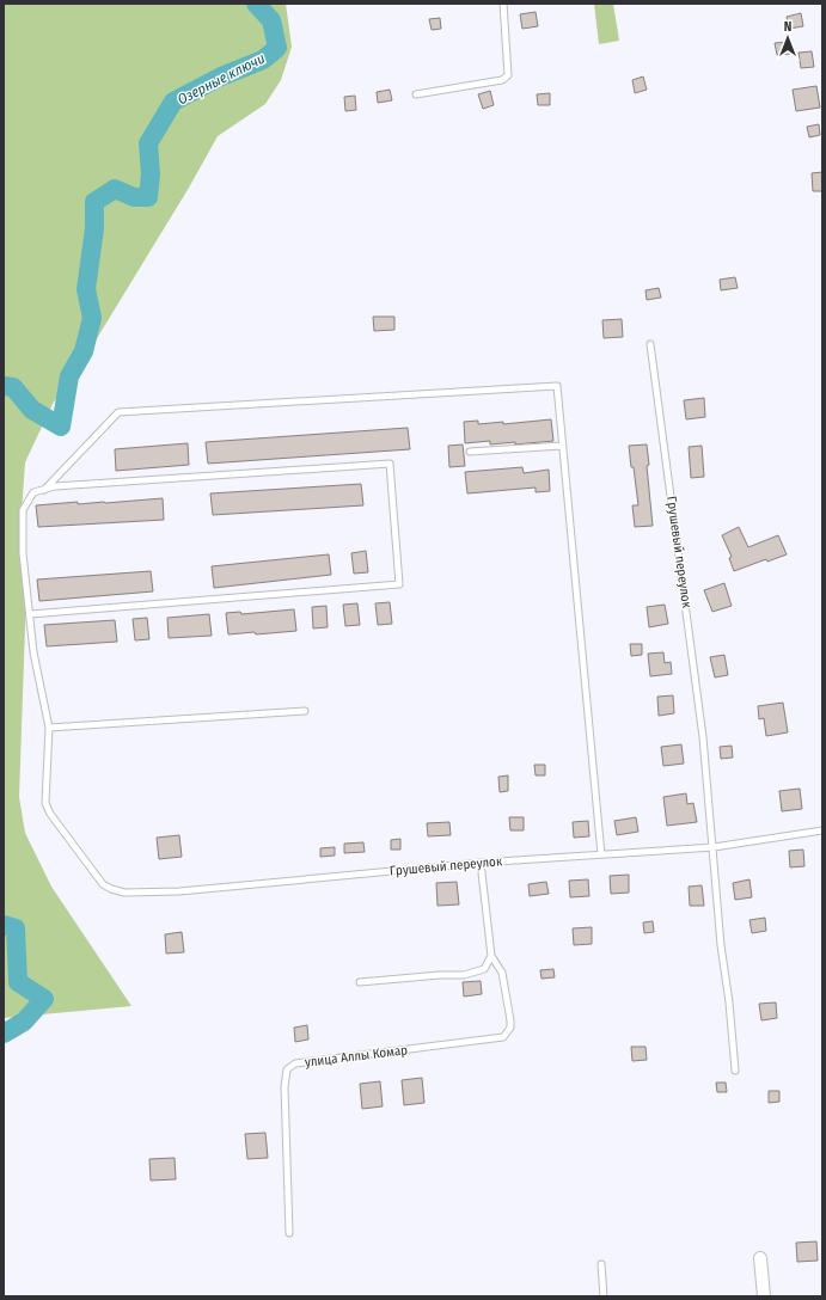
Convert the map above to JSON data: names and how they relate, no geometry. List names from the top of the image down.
{
  "streets": {
    "lane": ["Грушевый переулок", "улица Аллы Комар"]
  },
  "water": ["Озерные ключи"],
  "north": "top"
}
